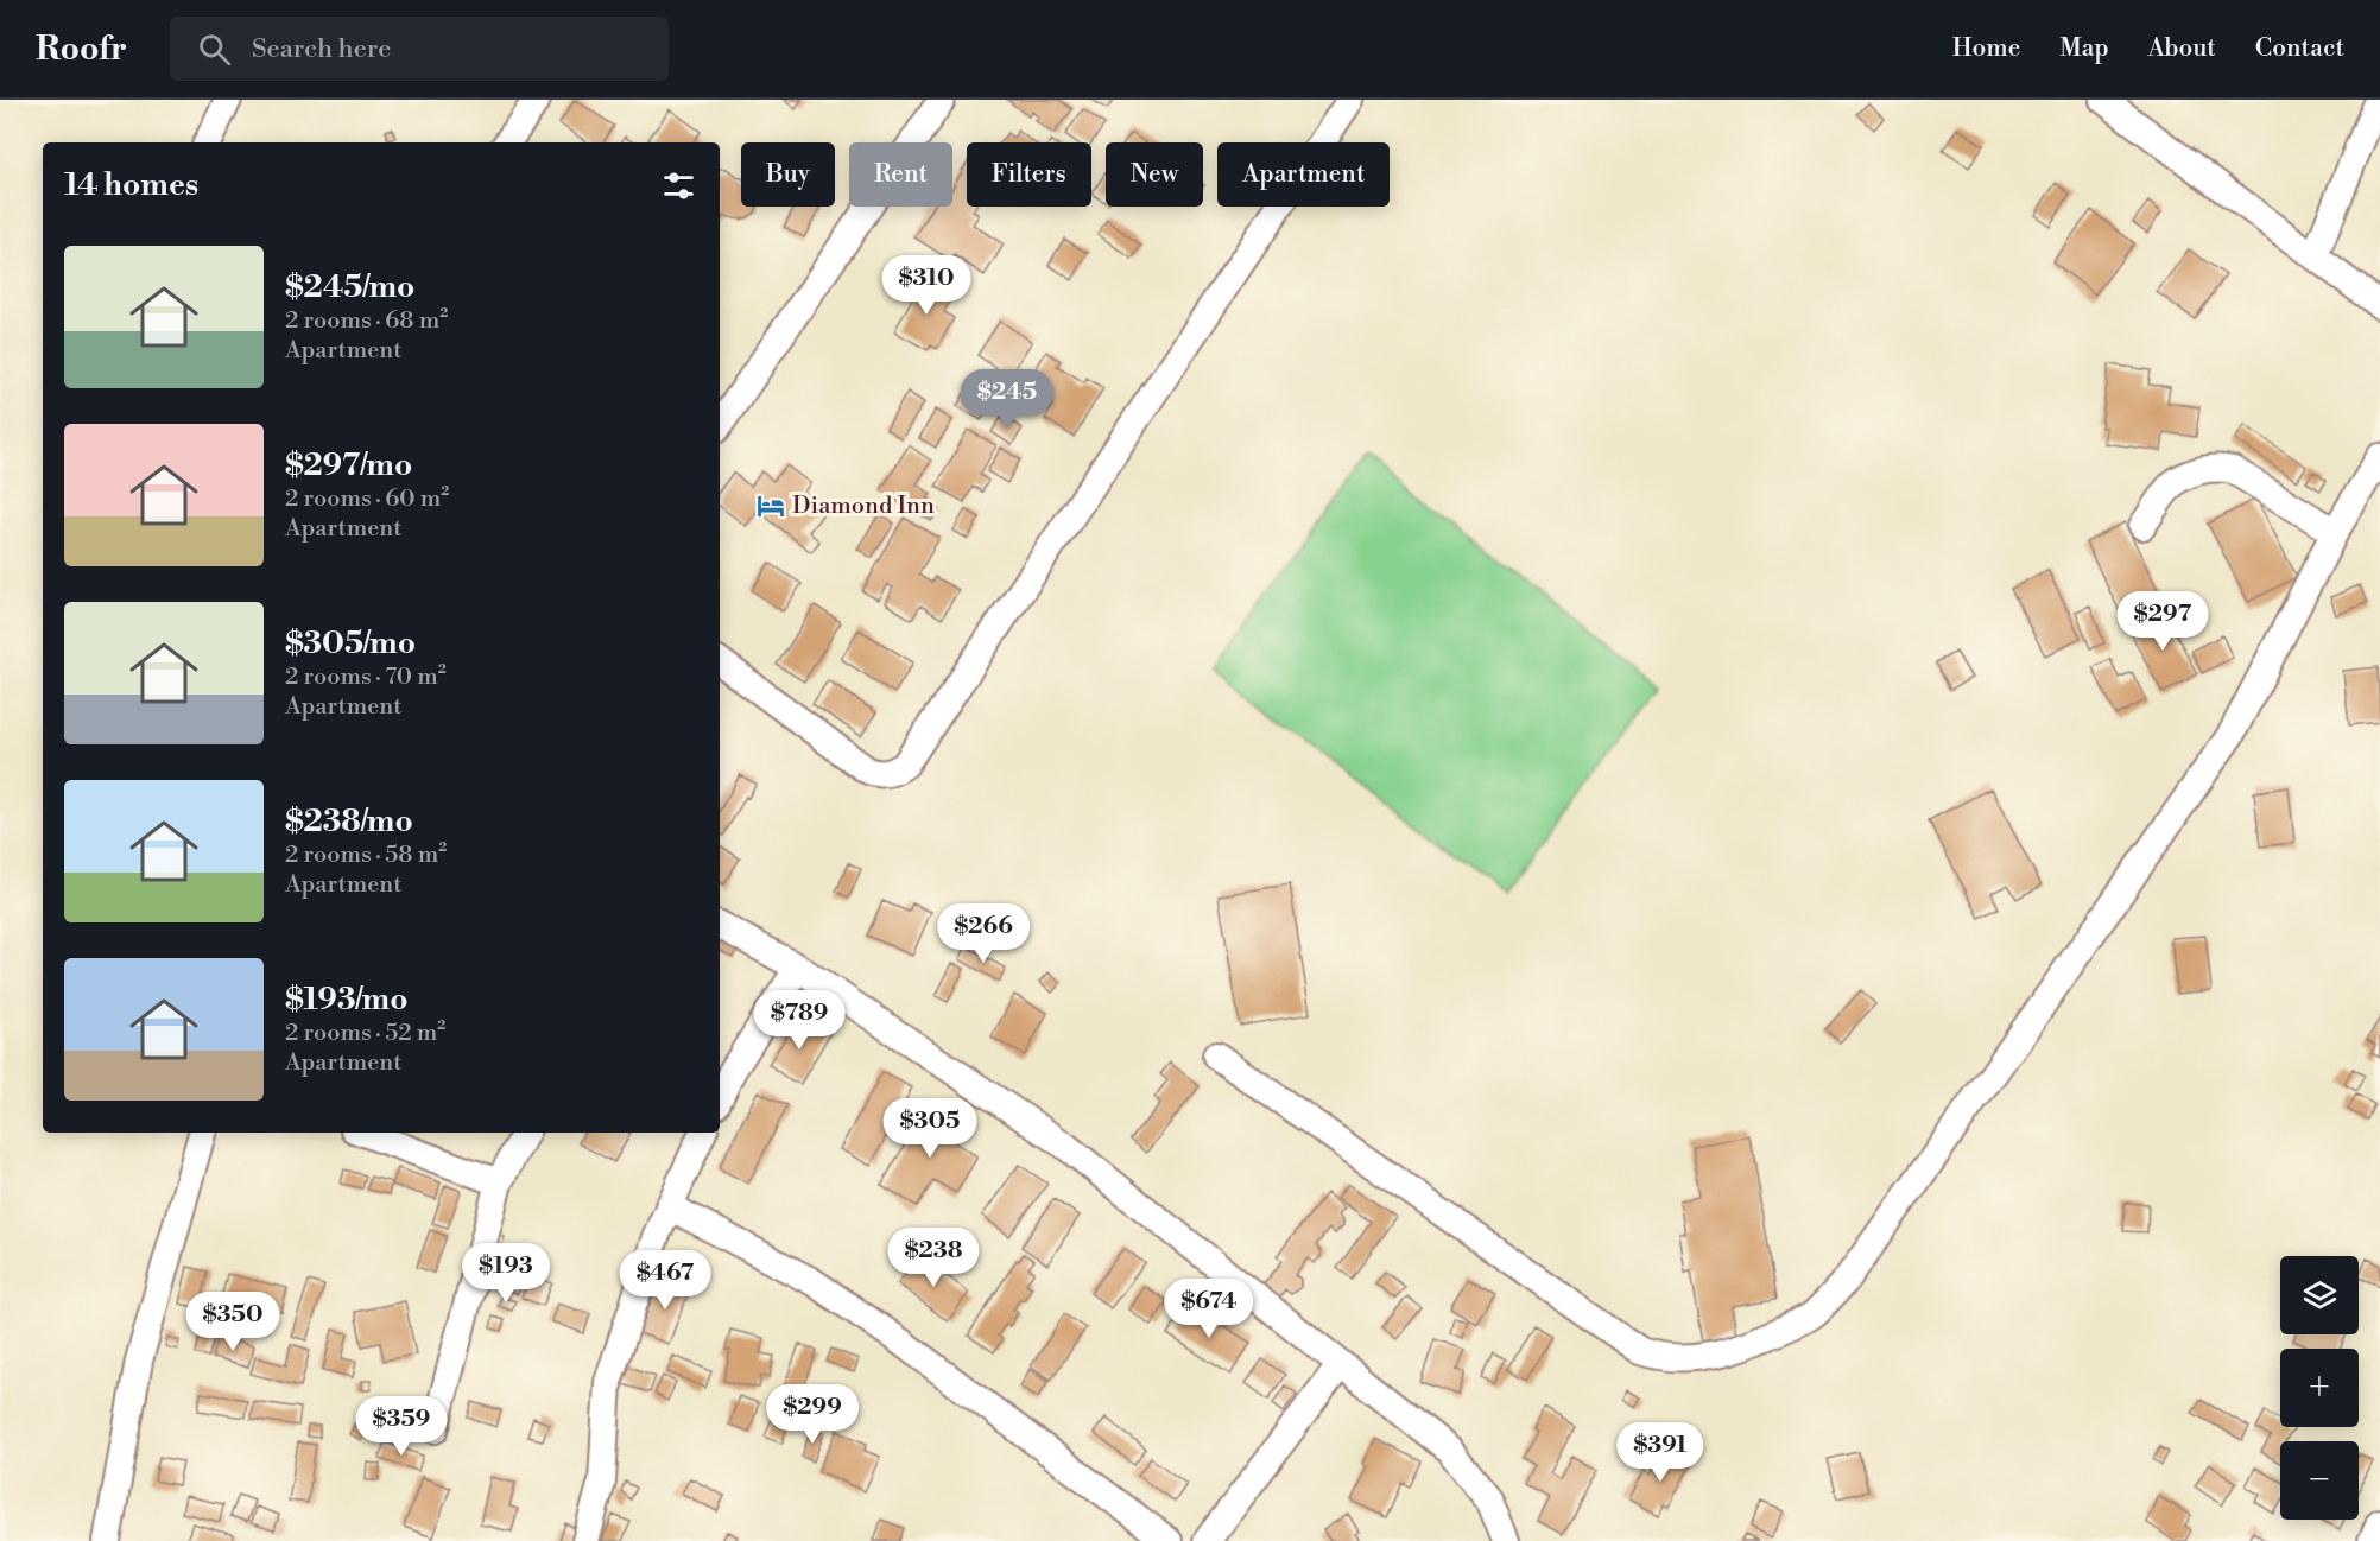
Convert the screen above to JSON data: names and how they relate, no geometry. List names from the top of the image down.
{
  "places": {
    "hotel": ["Diamond Inn"]
  },
  "page": {
    "header": "Roofr",
    "search": "Search here",
    "nav": [
      "Home",
      "Map",
      "About",
      "Contact"
    ],
    "chip": [
      "Buy",
      "Rent",
      "Filters",
      "New",
      "Apartment"
    ],
    "heading": "14 homes",
    "list": [
      {
        "name": "$245/mo",
        "note": "2 rooms · 68 m² · Apartment"
      },
      {
        "name": "$297/mo",
        "note": "2 rooms · 60 m² · Apartment"
      },
      {
        "name": "$305/mo",
        "note": "2 rooms · 70 m² · Apartment"
      },
      {
        "name": "$238/mo",
        "note": "2 rooms · 58 m² · Apartment"
      },
      {
        "name": "$193/mo",
        "note": "2 rooms · 52 m² · Apartment"
      }
    ],
    "price": [
      "$310",
      "$245",
      "$297",
      "$266",
      "$789",
      "$305",
      "$238",
      "$193",
      "$467",
      "$674",
      "$350",
      "$299",
      "$359",
      "$391"
    ],
    "map_buttons": ["+", "−"]
  }
}
